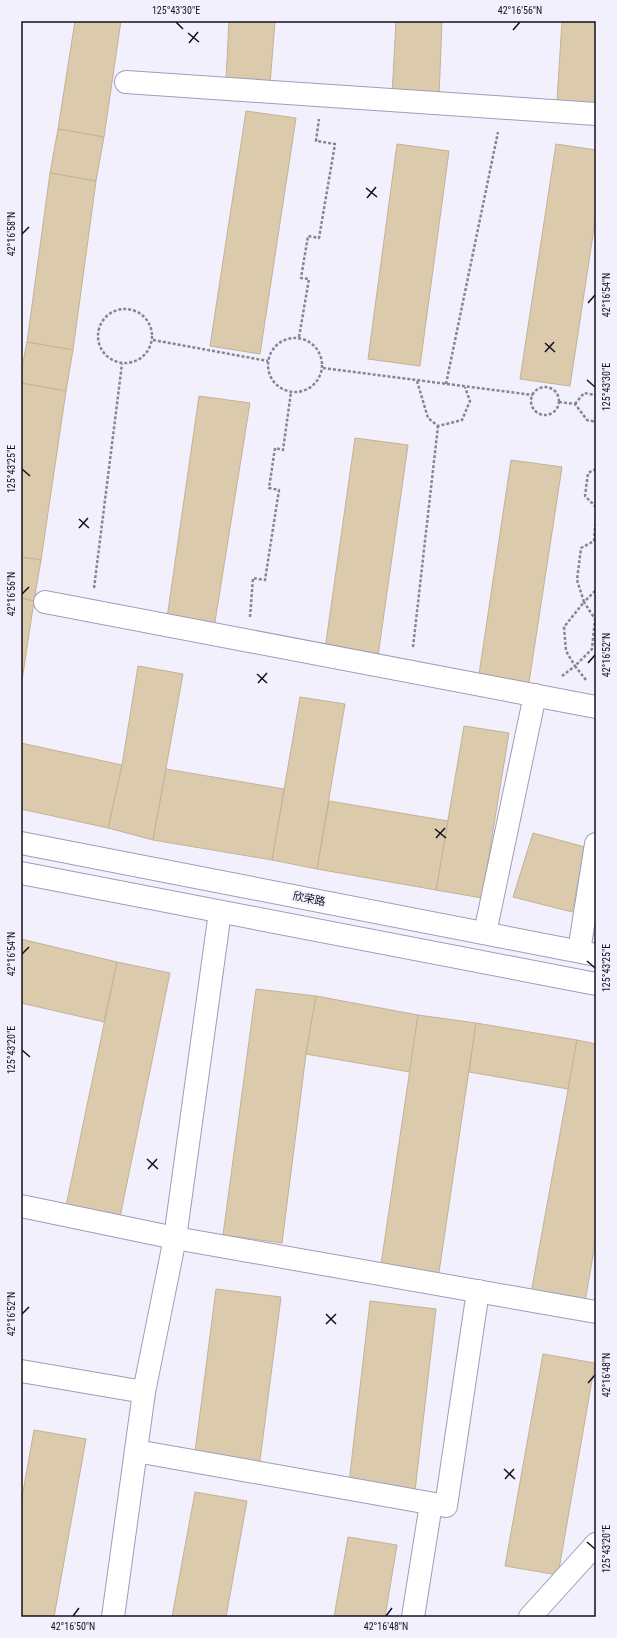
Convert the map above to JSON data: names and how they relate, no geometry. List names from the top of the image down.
{
  "streets": {
    "street": ["欣荣路"]
  },
  "coordinates": [
    "125°43'30\"E",
    "42°16'56\"N",
    "42°16'58\"N",
    "42°16'54\"N",
    "125°43'25\"E",
    "42°16'52\"N",
    "125°43'20\"E",
    "42°16'48\"N",
    "42°16'50\"N"
  ]
}
